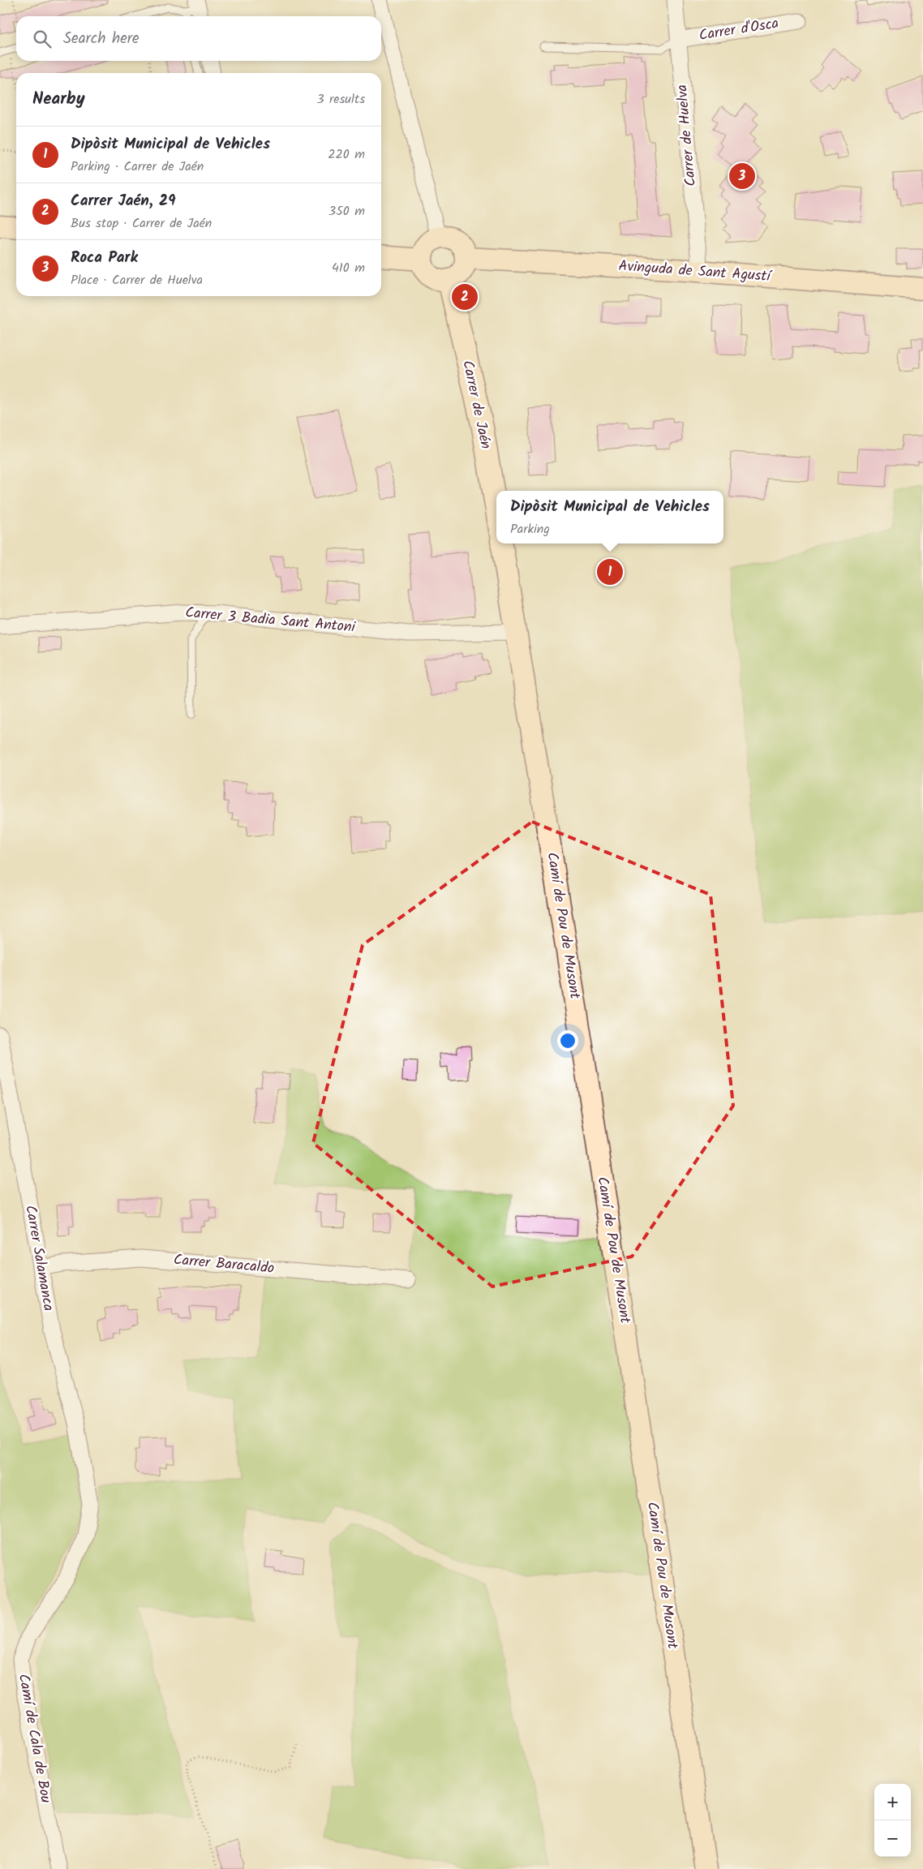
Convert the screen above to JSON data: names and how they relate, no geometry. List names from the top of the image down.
{
  "streets": {
    "street": [
      "Carrer d'Osca",
      "Carrer de Huelva",
      "Avinguda de Sant Agustí",
      "Carrer de Jaén",
      "Carrer 3 Badia Sant Antoni",
      "Camí de Pou de Musont",
      "Carrer Salamanca",
      "Carrer Baracaldo",
      "Camí de Cala de Bou"
    ]
  },
  "crossings": [
    ["Carrer d'Osca", "Carrer de Huelva"],
    ["Carrer de Huelva", "Avinguda de Sant Agustí"],
    ["Avinguda de Sant Agustí", "Carrer de Jaén"],
    ["Carrer 3 Badia Sant Antoni", "Camí de Pou de Musont"],
    ["Carrer Salamanca", "Carrer Baracaldo"],
    ["Carrer Salamanca", "Camí de Cala de Bou"]
  ],
  "page": {
    "search": "Search here",
    "heading": ["Nearby", "3 results"],
    "list": [
      {
        "mark": "1",
        "name": "Dipòsit Municipal de Vehicles",
        "note": "Parking · Carrer de Jaén",
        "value": "220 m"
      },
      {
        "mark": "2",
        "name": "Carrer Jaén, 29",
        "note": "Bus stop · Carrer de Jaén",
        "value": "350 m"
      },
      {
        "mark": "3",
        "name": "Roca Park",
        "note": "Place · Carrer de Huelva",
        "value": "410 m"
      }
    ],
    "pins": ["3", "2", "1"],
    "popup": ["Dipòsit Municipal de Vehicles", "Parking"],
    "map_buttons": ["+", "−"]
  }
}
